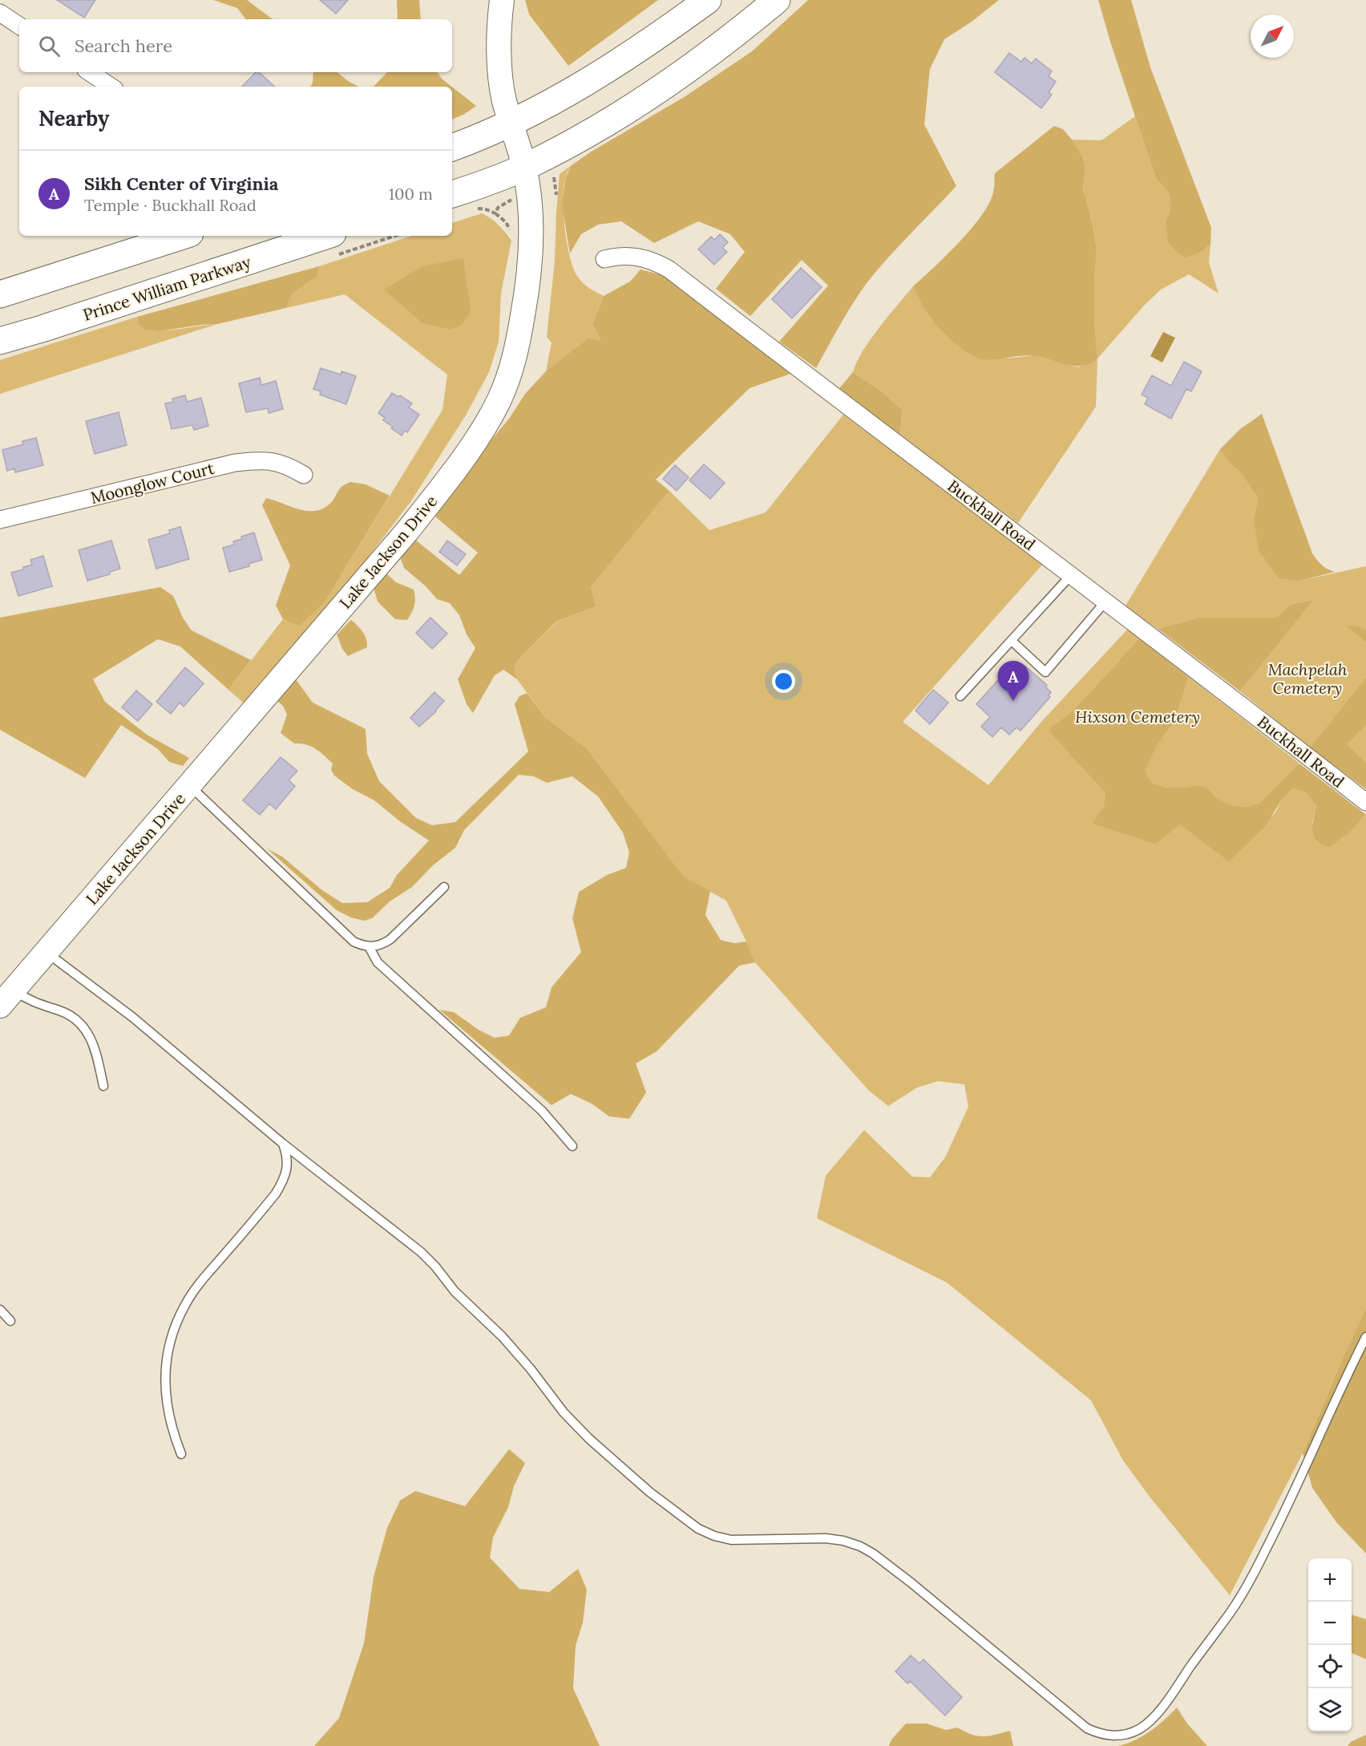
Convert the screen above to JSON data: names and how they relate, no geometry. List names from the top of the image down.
{
  "streets": {
    "highway": ["Prince William Parkway"],
    "street": ["Moonglow Court", "Buckhall Road", "Lake Jackson Drive"]
  },
  "parks": ["Machpelah Cemetery", "Hixson Cemetery"],
  "north": "top right",
  "page": {
    "search": "Search here",
    "heading": "Nearby",
    "list": [
      {
        "mark": "A",
        "name": "Sikh Center of Virginia",
        "note": "Temple · Buckhall Road",
        "value": "100 m"
      }
    ],
    "pins": "A",
    "map_buttons": ["+", "−"]
  }
}
